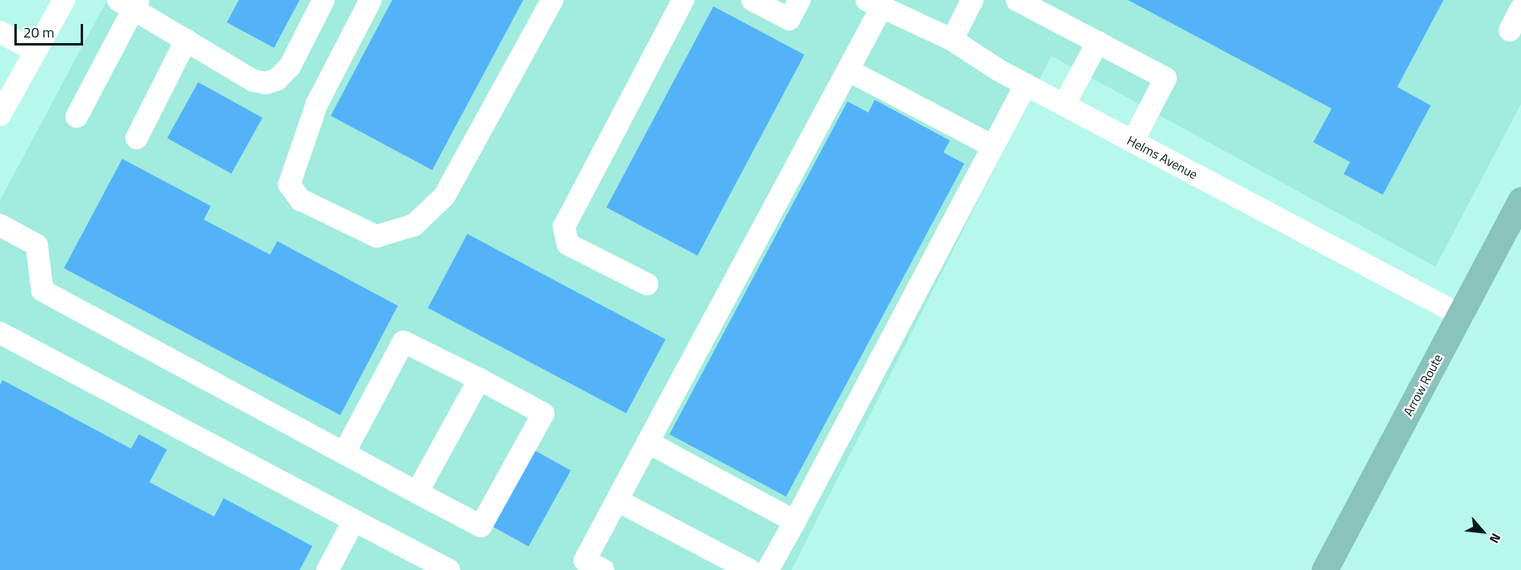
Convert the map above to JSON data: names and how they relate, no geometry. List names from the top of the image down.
{
  "streets": {
    "main road": ["Arrow Route"],
    "street": ["Helms Avenue"]
  },
  "crossings": [
    ["Helms Avenue", "Arrow Route"]
  ],
  "scale_bar": "20 m",
  "north": "bottom right"
}
